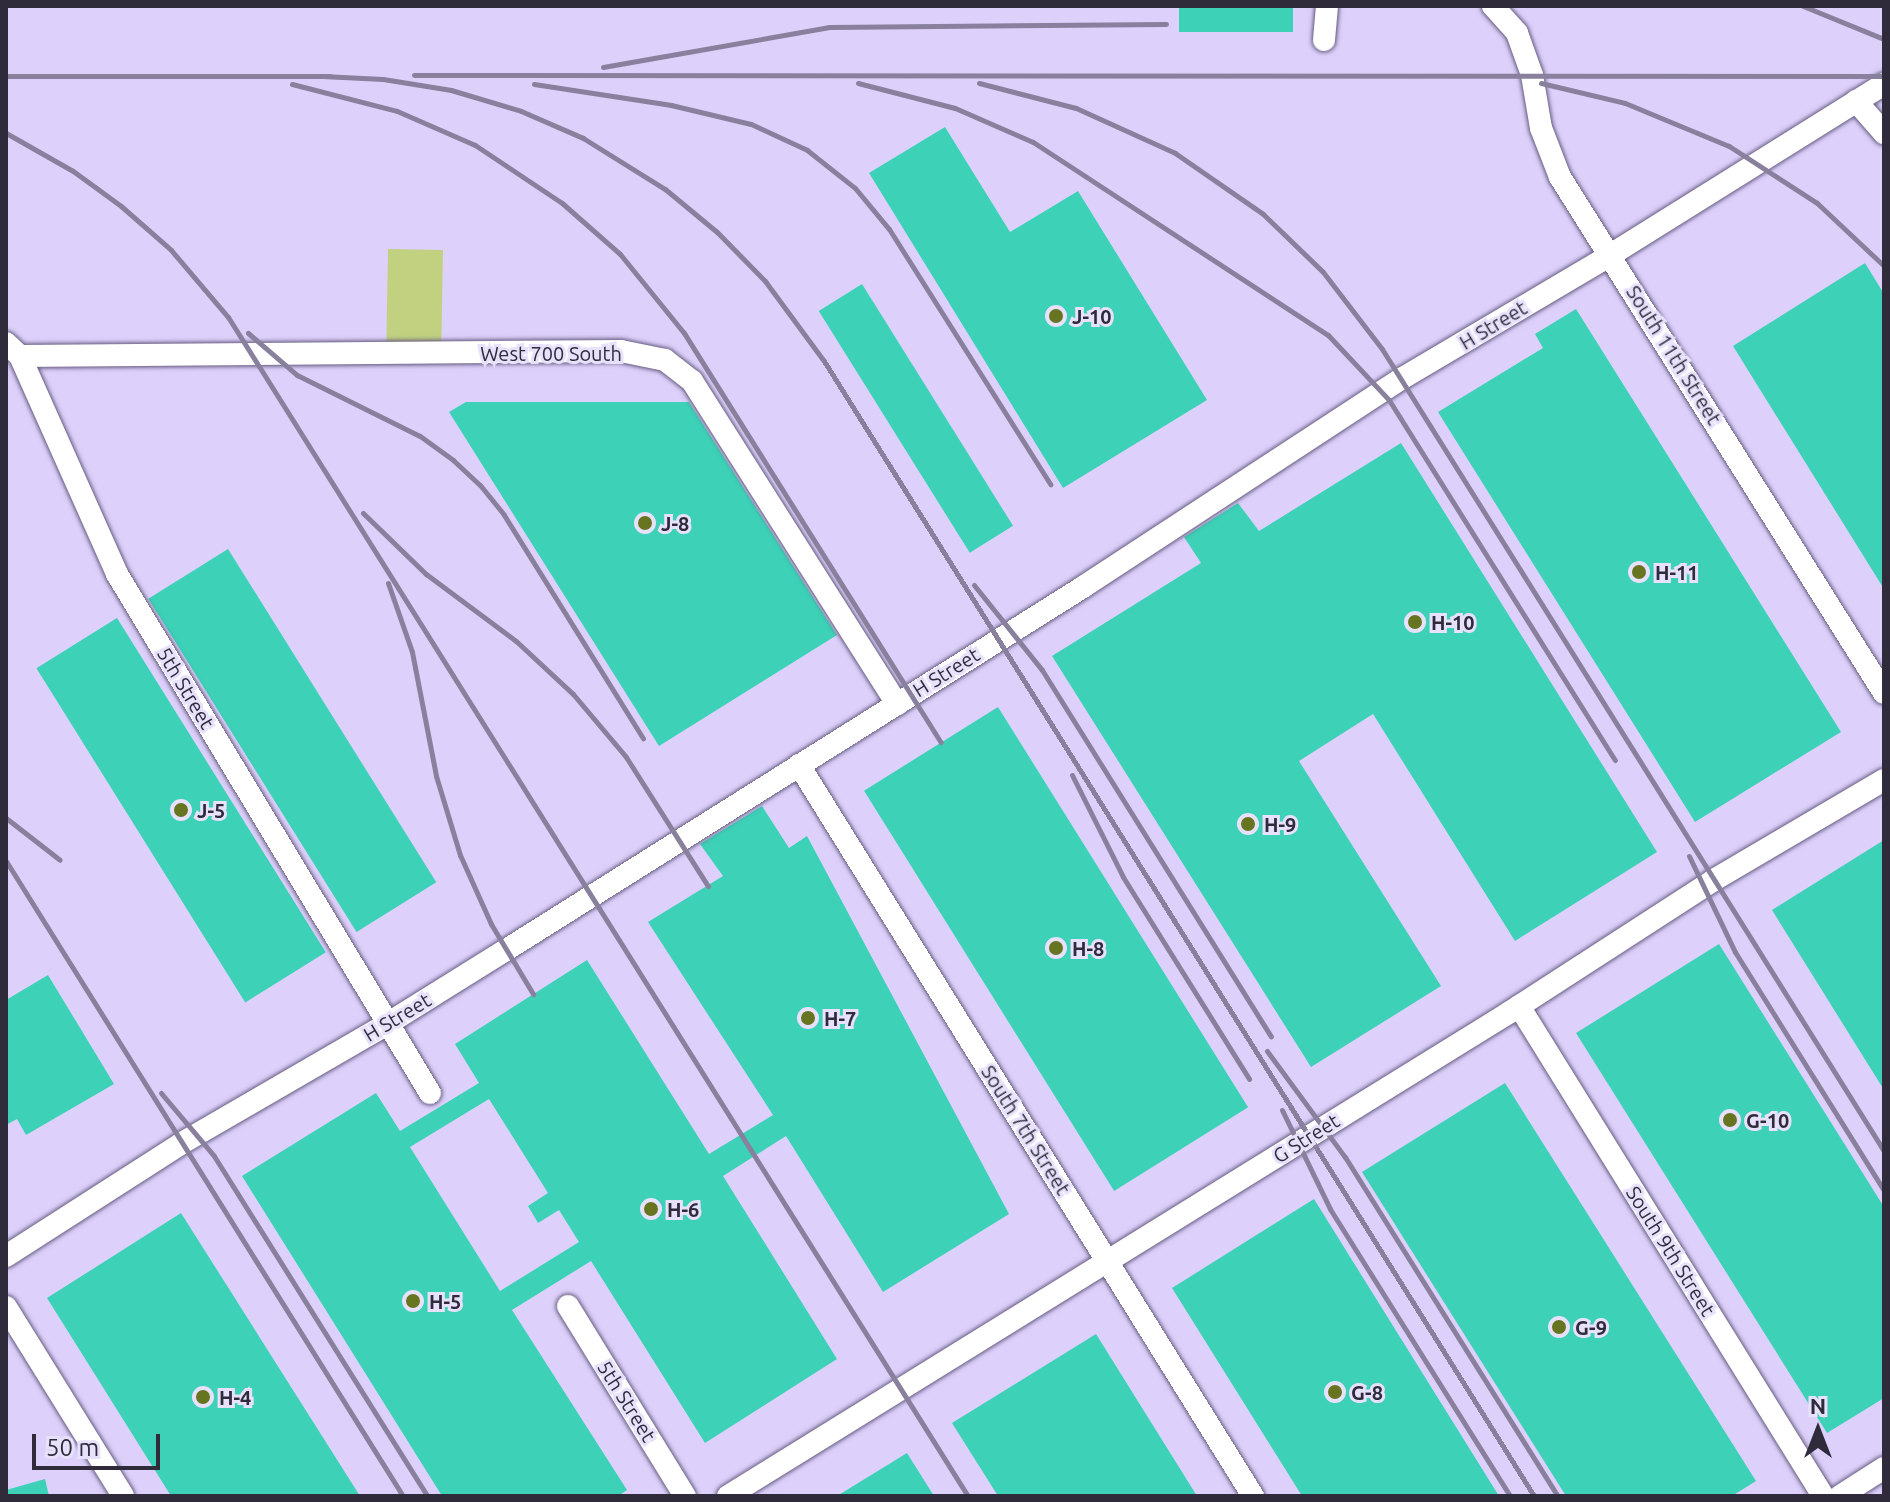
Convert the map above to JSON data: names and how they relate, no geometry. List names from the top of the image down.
{
  "streets": {
    "lane": [
      "H Street",
      "West 700 South",
      "South 11th Street",
      "5th Street",
      "South 7th Street",
      "G Street",
      "South 9th Street"
    ]
  },
  "crossings": [
    ["H Street", "West 700 South"],
    ["H Street", "South 11th Street"],
    ["H Street", "5th Street"],
    ["H Street", "South 7th Street"],
    ["West 700 South", "5th Street"],
    ["South 7th Street", "G Street"],
    ["G Street", "South 9th Street"]
  ],
  "places": [
    "J-10",
    "J-8",
    "H-11",
    "H-10",
    "J-5",
    "H-9",
    "H-8",
    "H-7",
    "G-10",
    "H-6",
    "H-5",
    "G-9",
    "G-8",
    "H-4"
  ],
  "scale_bar": "50 m",
  "north": "top"
}
